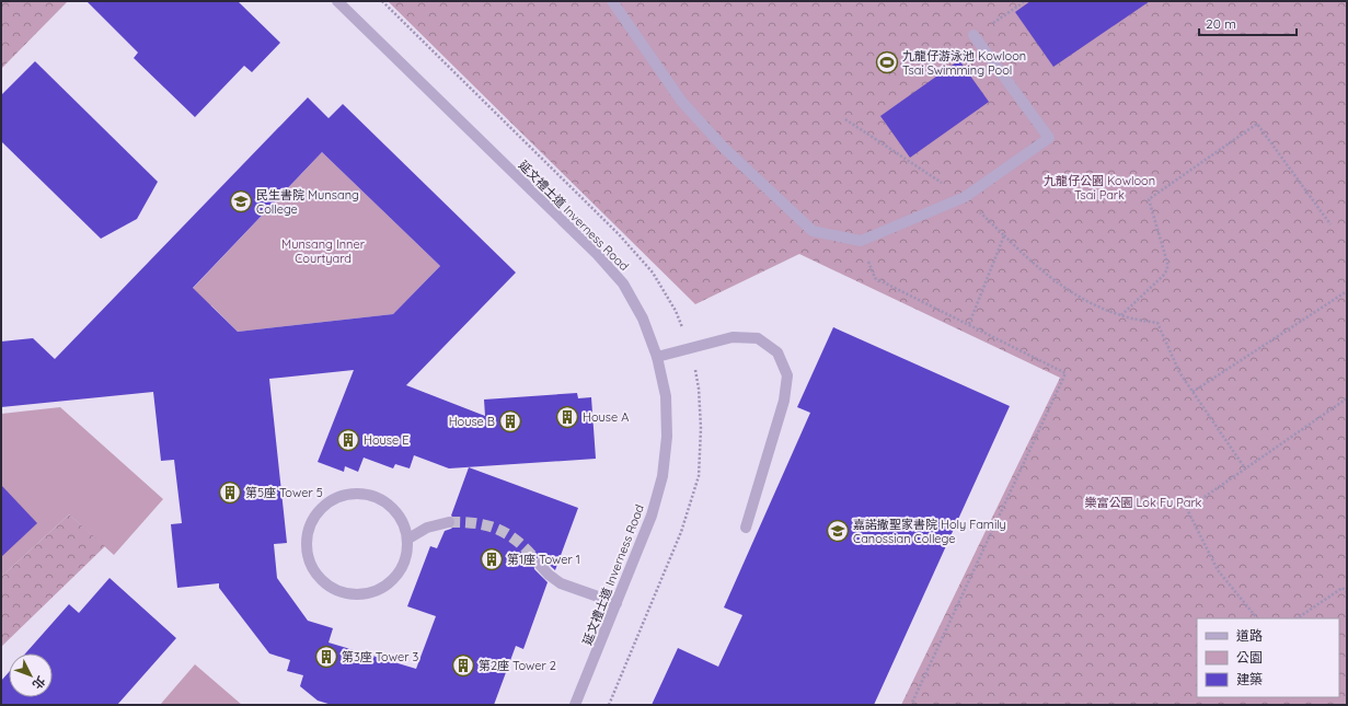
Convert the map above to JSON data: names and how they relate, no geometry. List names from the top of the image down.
{
  "streets": {
    "street": ["延文禮士道 Inverness Road"]
  },
  "parks": ["九龍仔公園 Kowloon Tsai Park", "Munsang Inner Courtyard", "樂富公園 Lok Fu Park"],
  "places": {
    "sports": ["九龍仔游泳池 Kowloon Tsai Swimming Pool"],
    "school or university": ["民生書院 Munsang College", "嘉諾撒聖家書院 Holy Family Canossian College"],
    "building": [
      "House A",
      "House B",
      "House E",
      "第5座 Tower 5",
      "第1座 Tower 1",
      "第3座 Tower 3",
      "第2座 Tower 2"
    ]
  },
  "legend": ["道路", "公園", "建築"],
  "scale_bar": "20 m",
  "north": "bottom right"
}
